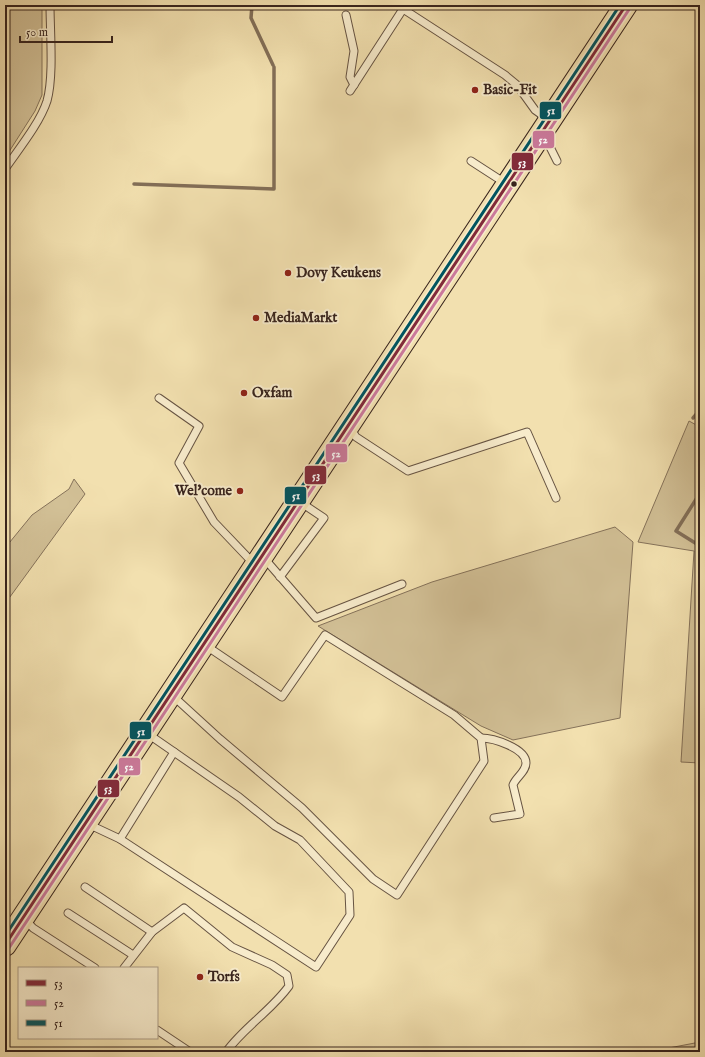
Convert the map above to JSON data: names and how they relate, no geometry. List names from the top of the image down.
{
  "places": [
    "Basic-Fit",
    "Dovy Keukens",
    "MediaMarkt",
    "Oxfam",
    "Wel'come",
    "Torfs"
  ],
  "lines": ["transit line 53", "transit line 51", "transit line 52"],
  "legend": ["53", "52", "51"],
  "scale_bar": "50 m"
}
